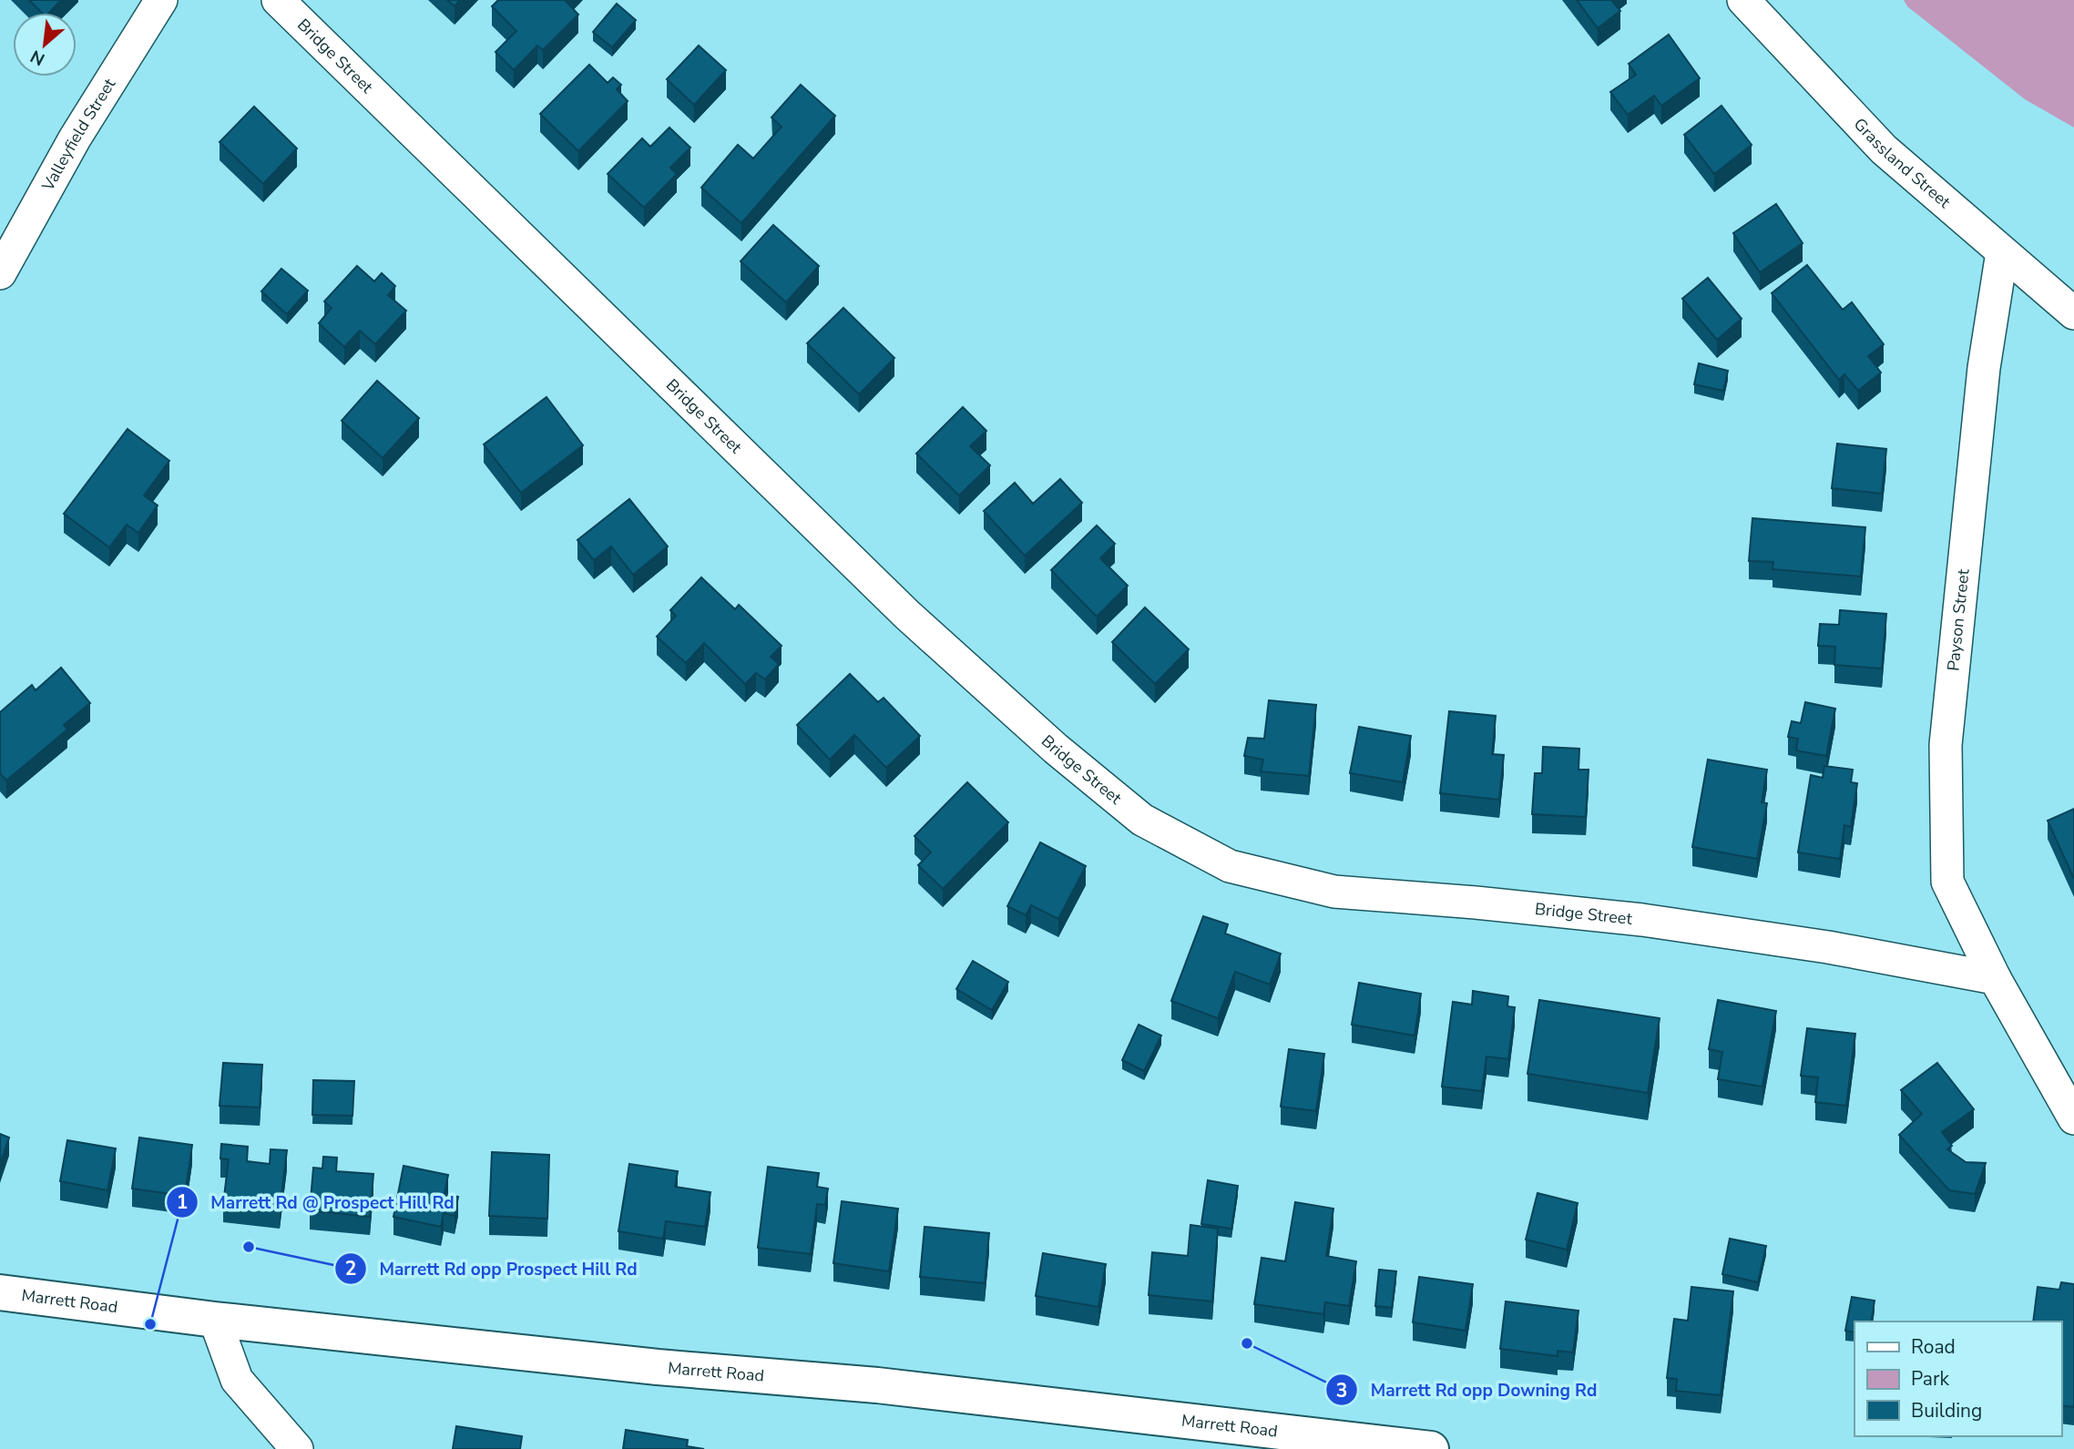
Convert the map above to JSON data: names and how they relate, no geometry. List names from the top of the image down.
{
  "streets": {
    "main road": ["Marrett Road"],
    "street": [
      "Bridge Street",
      "Valleyfield Street",
      "Grassland Street",
      "Payson Street"
    ]
  },
  "crossings": [
    ["Bridge Street", "Payson Street"],
    ["Grassland Street", "Payson Street"]
  ],
  "places": ["Marrett Rd opp Prospect Hill Rd", "Marrett Rd @ Prospect Hill Rd", "Marrett Rd opp Downing Rd"],
  "legend": ["Road", "Park", "Building"],
  "north": "bottom left"
}
